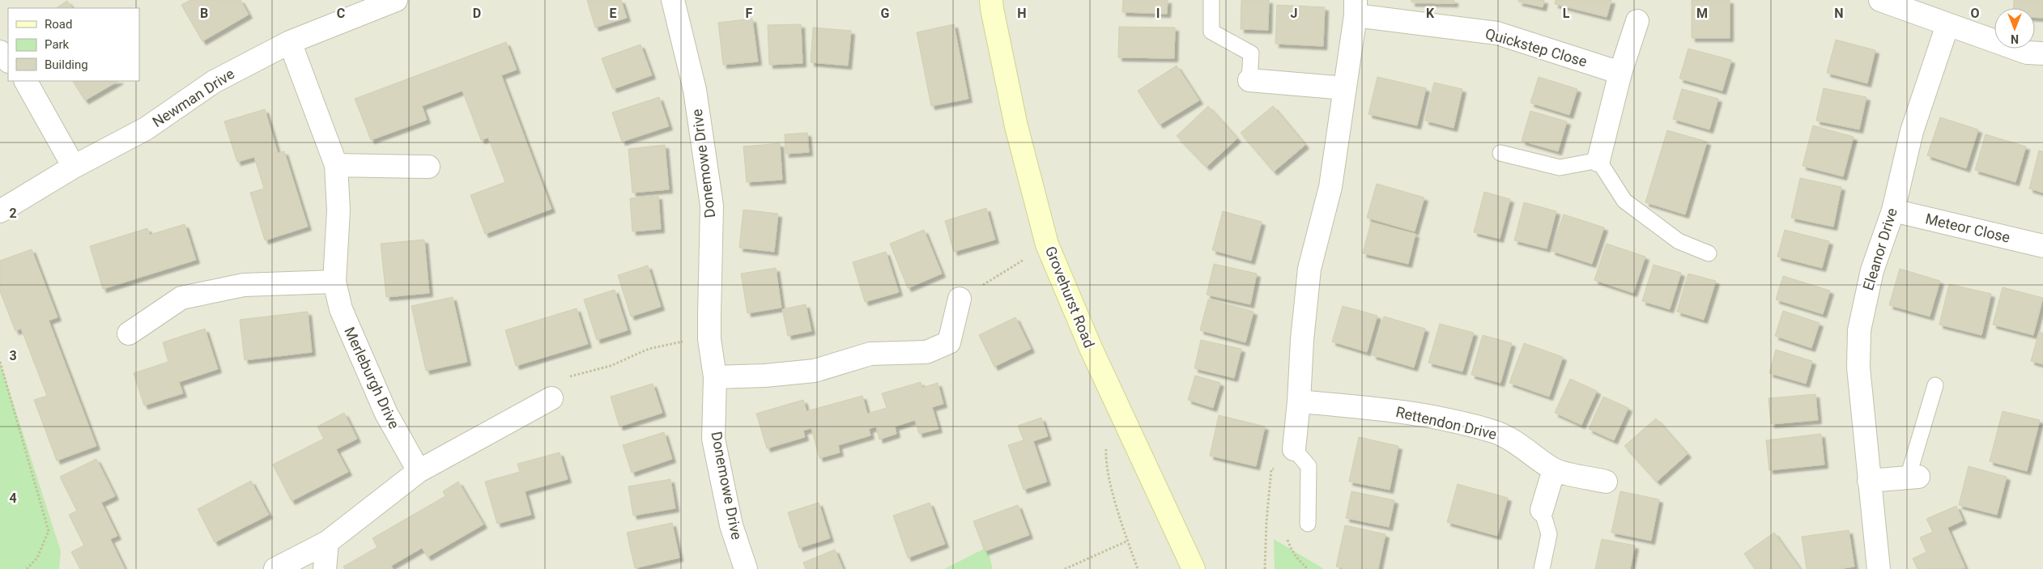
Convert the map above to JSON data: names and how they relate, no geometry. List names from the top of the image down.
{
  "streets": {
    "street": [
      "Quickstep Close",
      "Newman Drive",
      "Donemowe Drive",
      "Meteor Close",
      "Eleanor Drive",
      "Grovehurst Road",
      "Merleburgh Drive",
      "Rettendon Drive"
    ]
  },
  "crossings": [
    ["Newman Drive", "Merleburgh Drive"],
    ["Meteor Close", "Eleanor Drive"]
  ],
  "legend": ["Road", "Park", "Building"],
  "north": "bottom",
  "grid": {
    "columns": [
      "B",
      "C",
      "D",
      "E",
      "F",
      "G",
      "H",
      "I",
      "J",
      "K",
      "L",
      "M",
      "N",
      "O"
    ],
    "rows": ["2", "3", "4"]
  }
}
